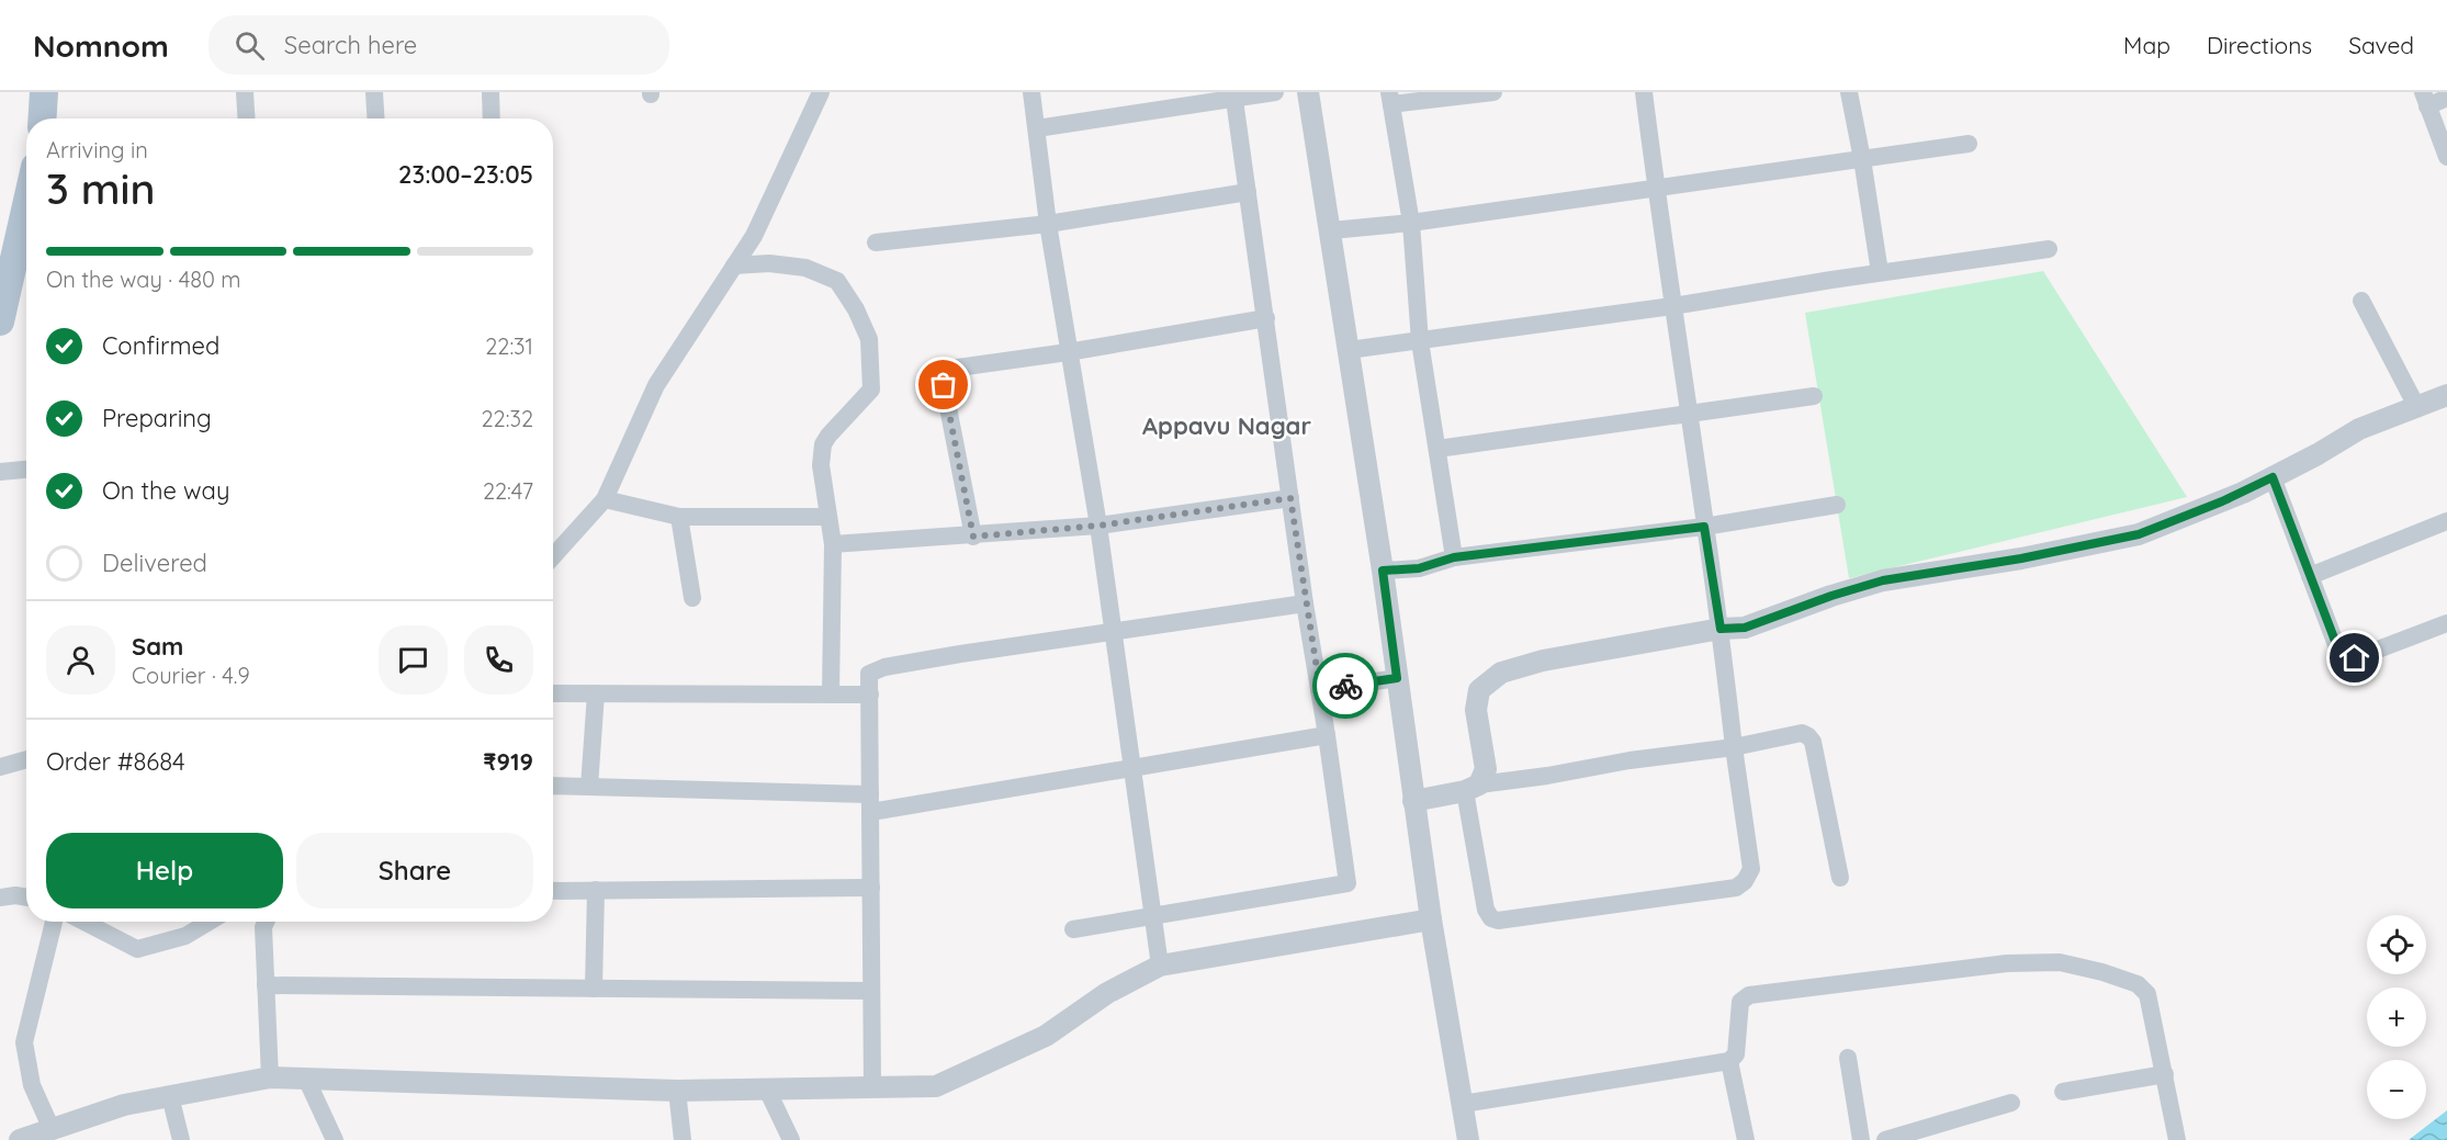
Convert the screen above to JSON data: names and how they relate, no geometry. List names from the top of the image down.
{
  "districts": ["Appavu Nagar"],
  "page": {
    "header": "Nomnom",
    "search": "Search here",
    "nav": ["Map", "Directions", "Saved"],
    "heading": ["3 min", "Arriving in", "23:00–23:05"],
    "panel": [
      "Sam",
      "Courier · 4.9",
      "Order #8684",
      "₹919"
    ],
    "bar": "On the way · 480 m",
    "list": [
      ["Confirmed", "22:31"],
      ["Preparing", "22:32"],
      ["On the way", "22:47"],
      "Delivered"
    ],
    "buttons": ["Help", "Share"],
    "map_buttons": ["+", "−"]
  }
}
